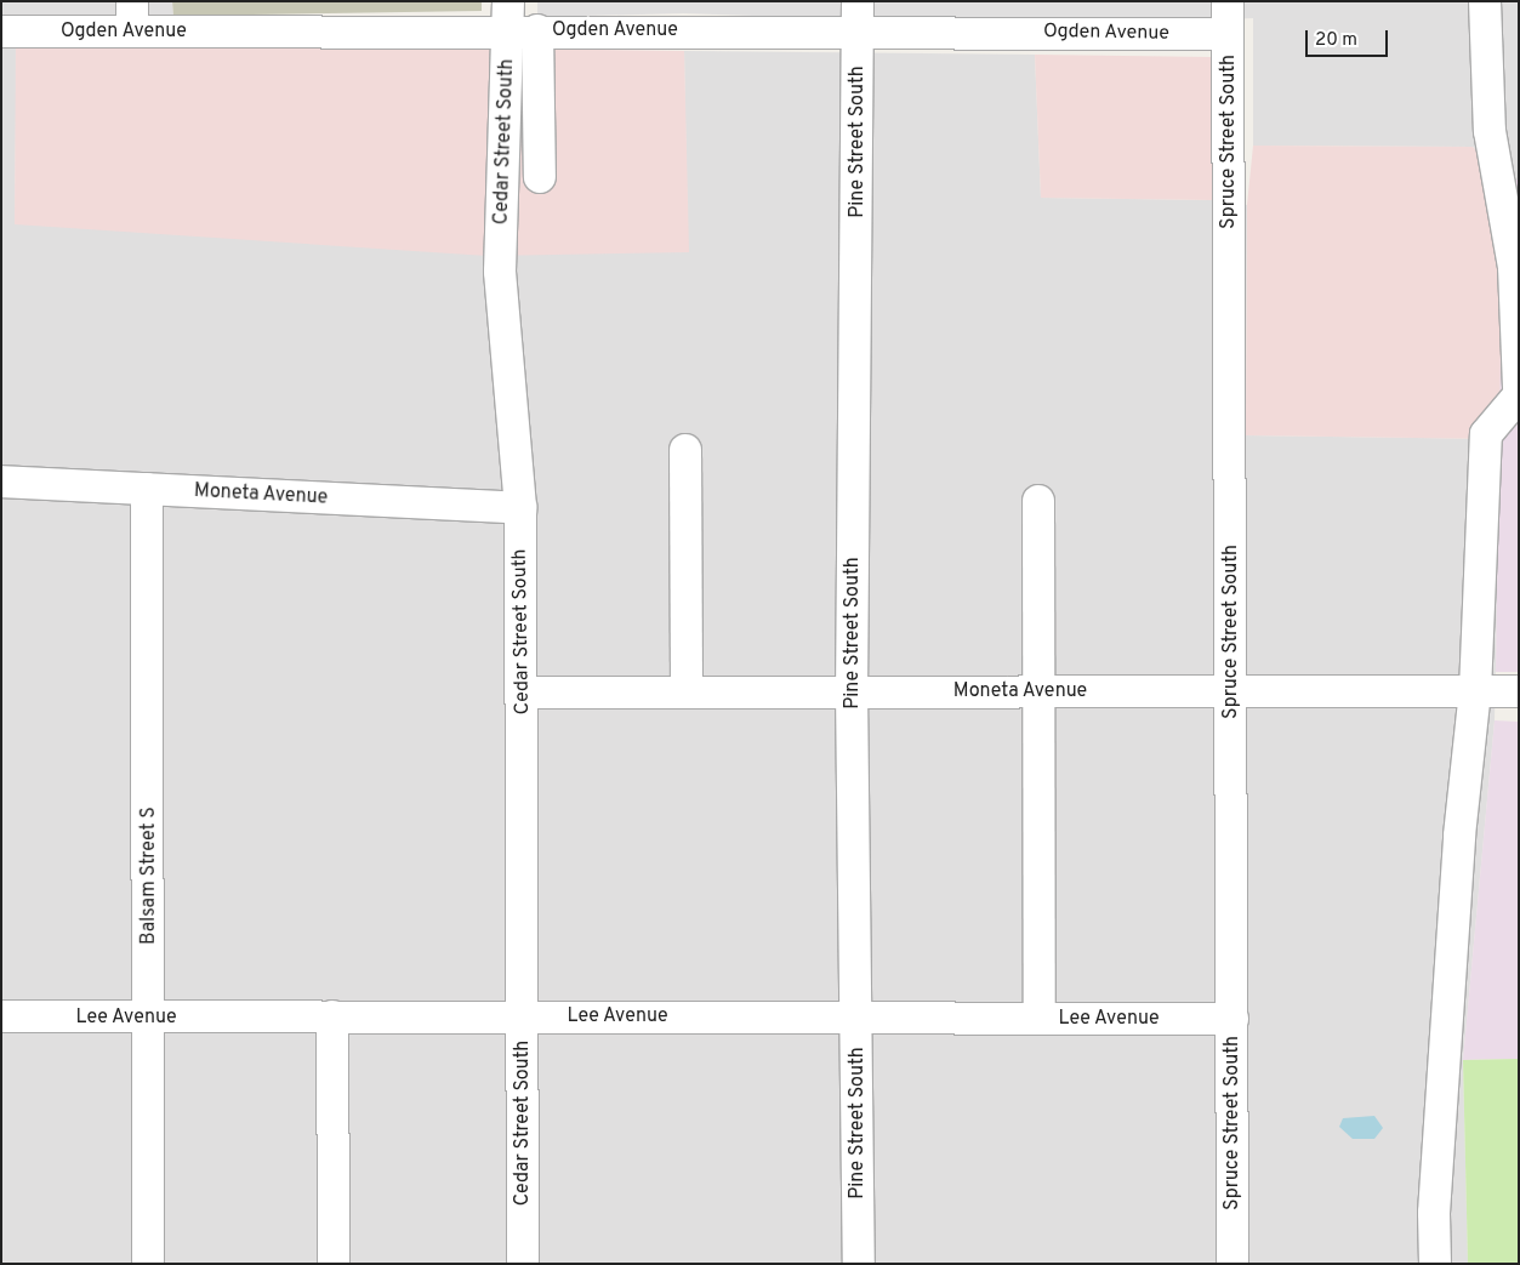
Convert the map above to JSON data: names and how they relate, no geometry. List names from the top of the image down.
{
  "streets": {
    "street": [
      "Ogden Avenue",
      "Cedar Street South",
      "Pine Street South",
      "Spruce Street South",
      "Moneta Avenue",
      "Balsam Street S",
      "Lee Avenue"
    ]
  },
  "crossings": [
    ["Ogden Avenue", "Cedar Street South"],
    ["Ogden Avenue", "Pine Street South"],
    ["Ogden Avenue", "Spruce Street South"],
    ["Cedar Street South", "Moneta Avenue"],
    ["Cedar Street South", "Lee Avenue"],
    ["Pine Street South", "Moneta Avenue"],
    ["Pine Street South", "Lee Avenue"],
    ["Spruce Street South", "Moneta Avenue"],
    ["Spruce Street South", "Lee Avenue"],
    ["Moneta Avenue", "Balsam Street S"],
    ["Balsam Street S", "Lee Avenue"]
  ],
  "scale_bar": "20 m"
}
